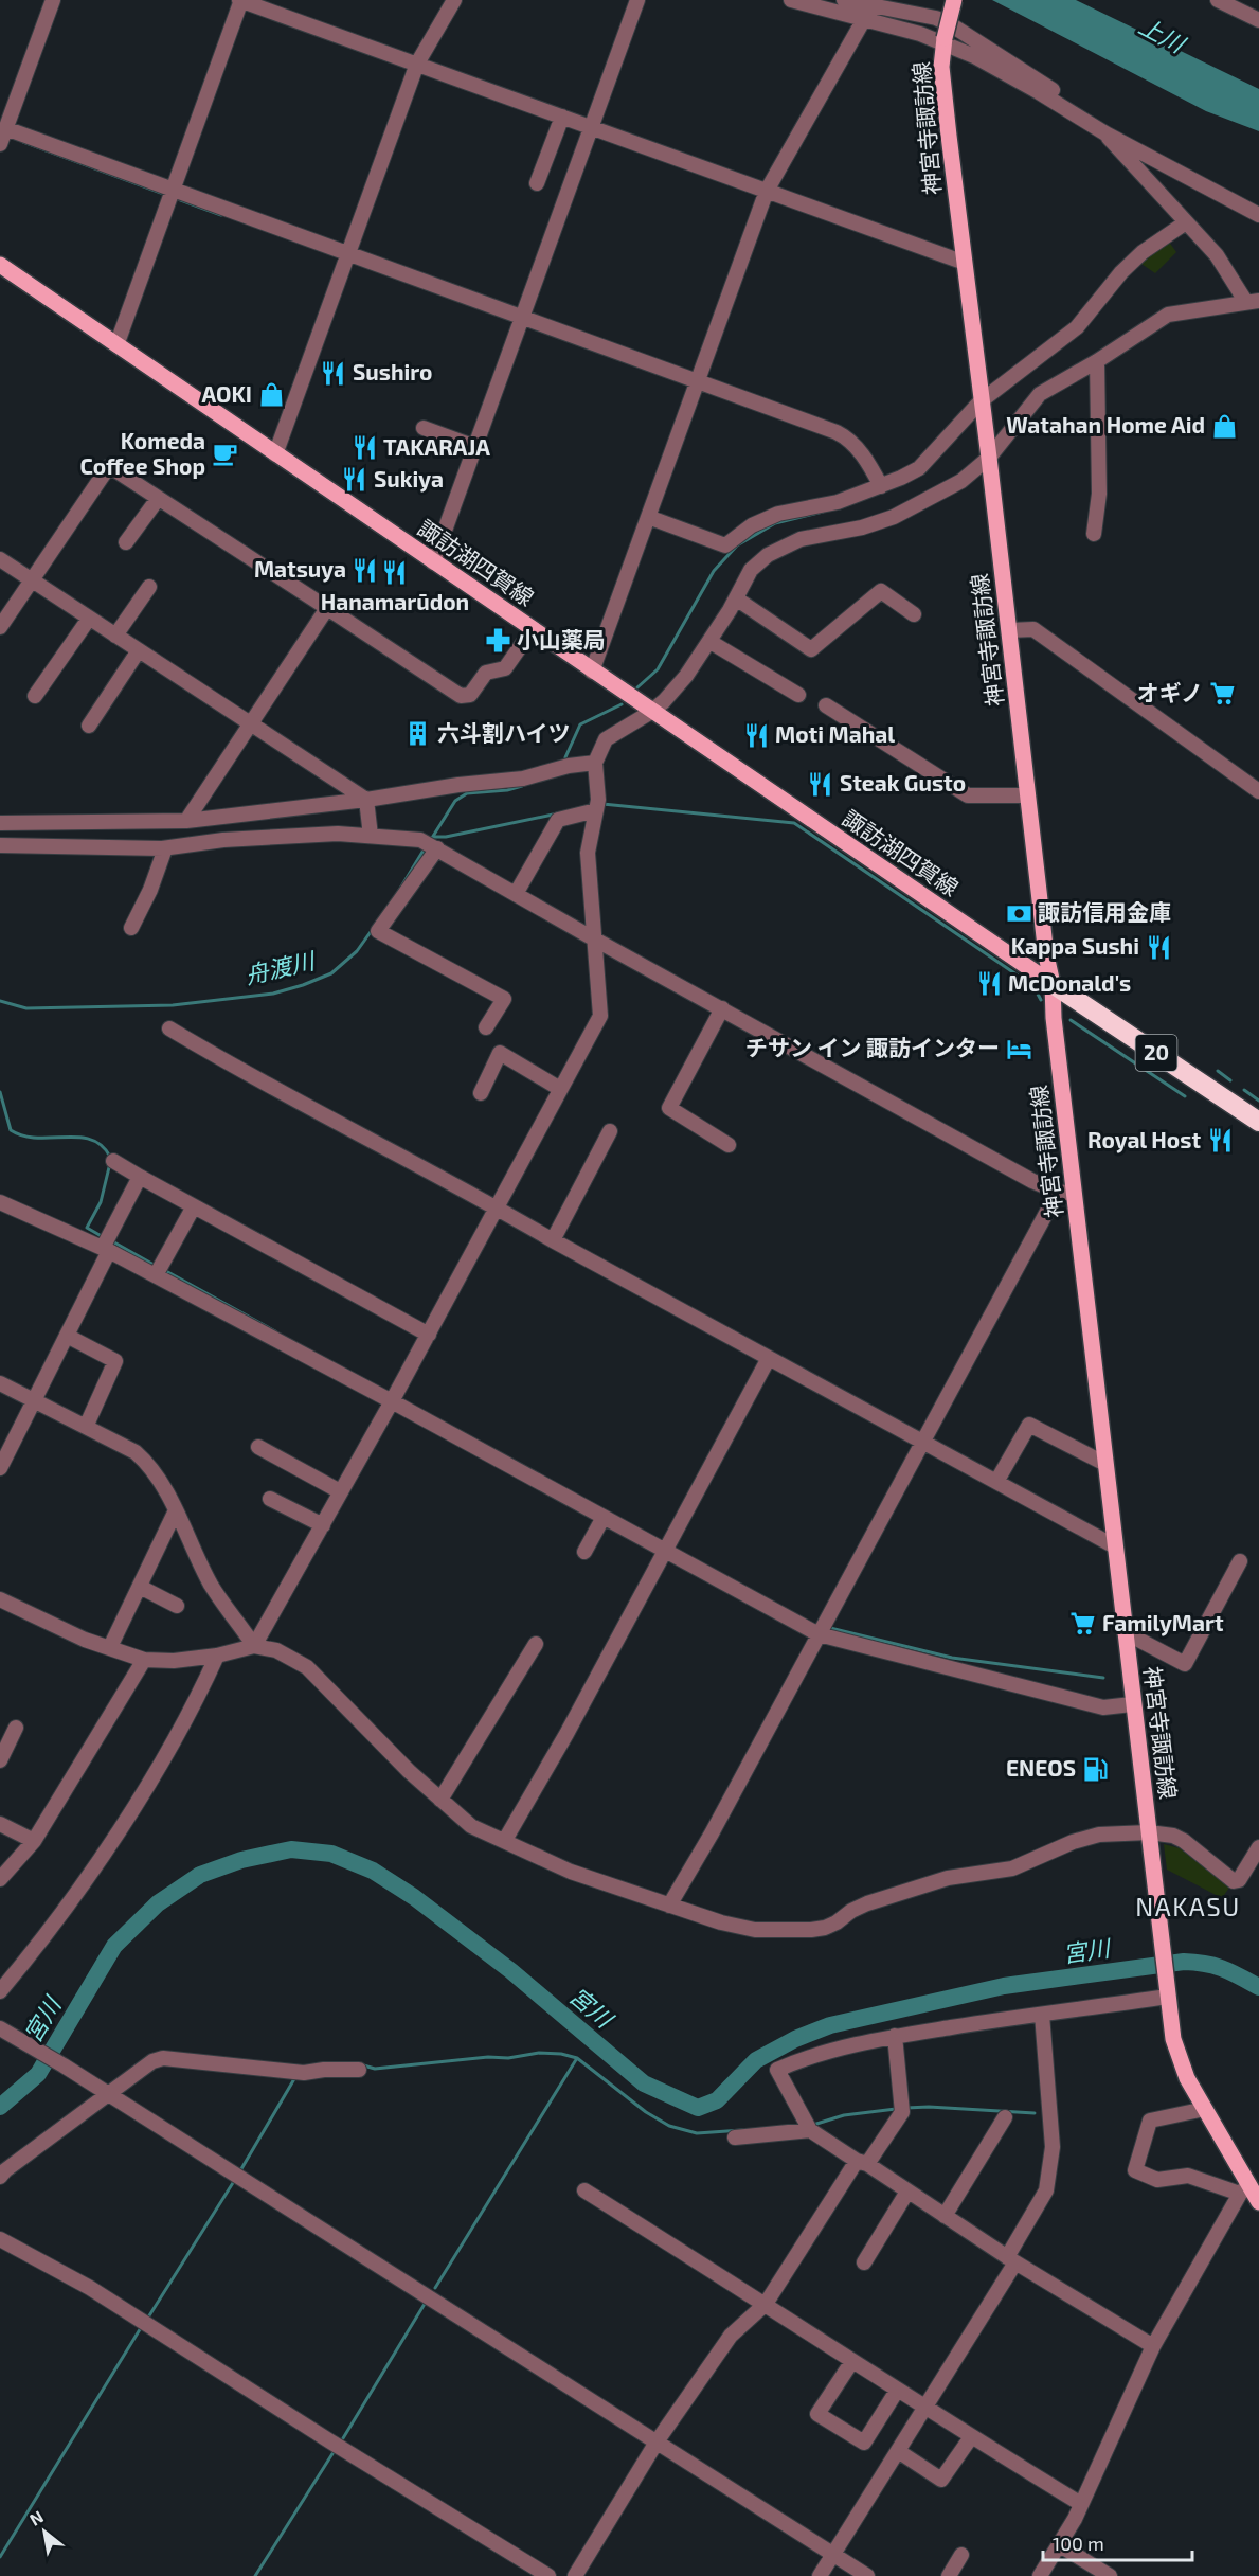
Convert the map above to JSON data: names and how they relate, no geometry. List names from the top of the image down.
{
  "streets": {
    "highway": ["20"],
    "main road": ["神宮寺諏訪線", "諏訪湖四賀線"]
  },
  "crossings": [
    ["神宮寺諏訪線", "諏訪湖四賀線"],
    ["神宮寺諏訪線", "20"],
    ["諏訪湖四賀線", "20"]
  ],
  "districts": ["NAKASU"],
  "water": ["上川", "舟渡川", "宮川"],
  "places": {
    "restaurant": [
      "Sushiro",
      "TAKARAJA",
      "Sukiya",
      "Matsuya",
      "Hanamarūdon",
      "Moti Mahal",
      "Steak Gusto",
      "Kappa Sushi",
      "McDonald's",
      "Royal Host"
    ],
    "shop": ["AOKI", "Watahan Home Aid"],
    "cafe": ["Komeda Coffee Shop"],
    "pharmacy": ["小山薬局"],
    "supermarket": ["オギノ", "FamilyMart"],
    "building": ["六斗割ハイツ"],
    "bank": ["諏訪信用金庫"],
    "hotel": ["チサン イン 諏訪インター"],
    "fuel station": ["ENEOS"]
  },
  "scale_bar": "100 m",
  "north": "top left"
}
